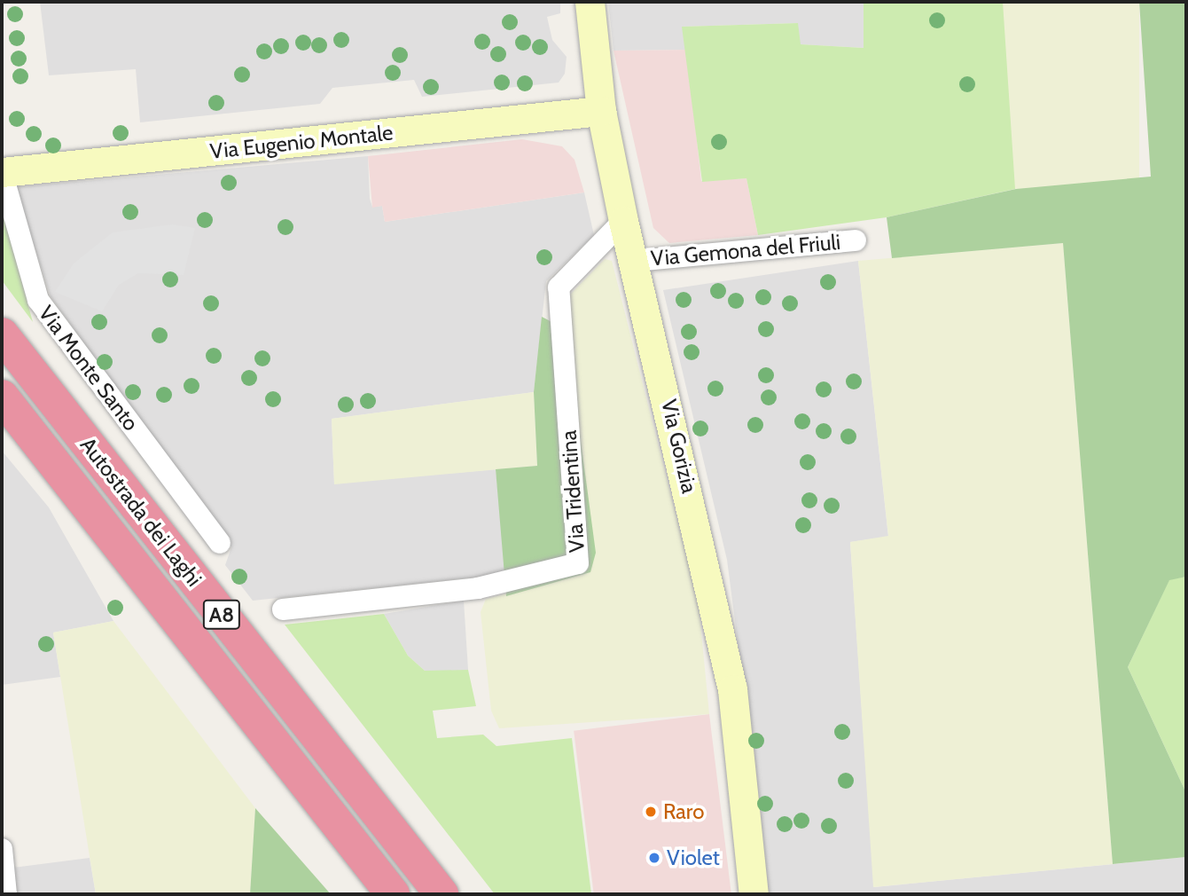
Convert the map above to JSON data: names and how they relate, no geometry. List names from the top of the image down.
{
  "streets": {
    "highway": ["Autostrada dei Laghi", "A8"],
    "street": [
      "Via Eugenio Montale",
      "Via Gemona del Friuli",
      "Via Monte Santo",
      "Via Gorizia",
      "Via Tridentina"
    ]
  },
  "crossings": [
    ["Via Eugenio Montale", "Via Monte Santo"],
    ["Via Eugenio Montale", "Via Gorizia"],
    ["Via Gemona del Friuli", "Via Gorizia"],
    ["Via Gorizia", "Via Tridentina"]
  ],
  "places": ["Raro", "Violet"]
}
